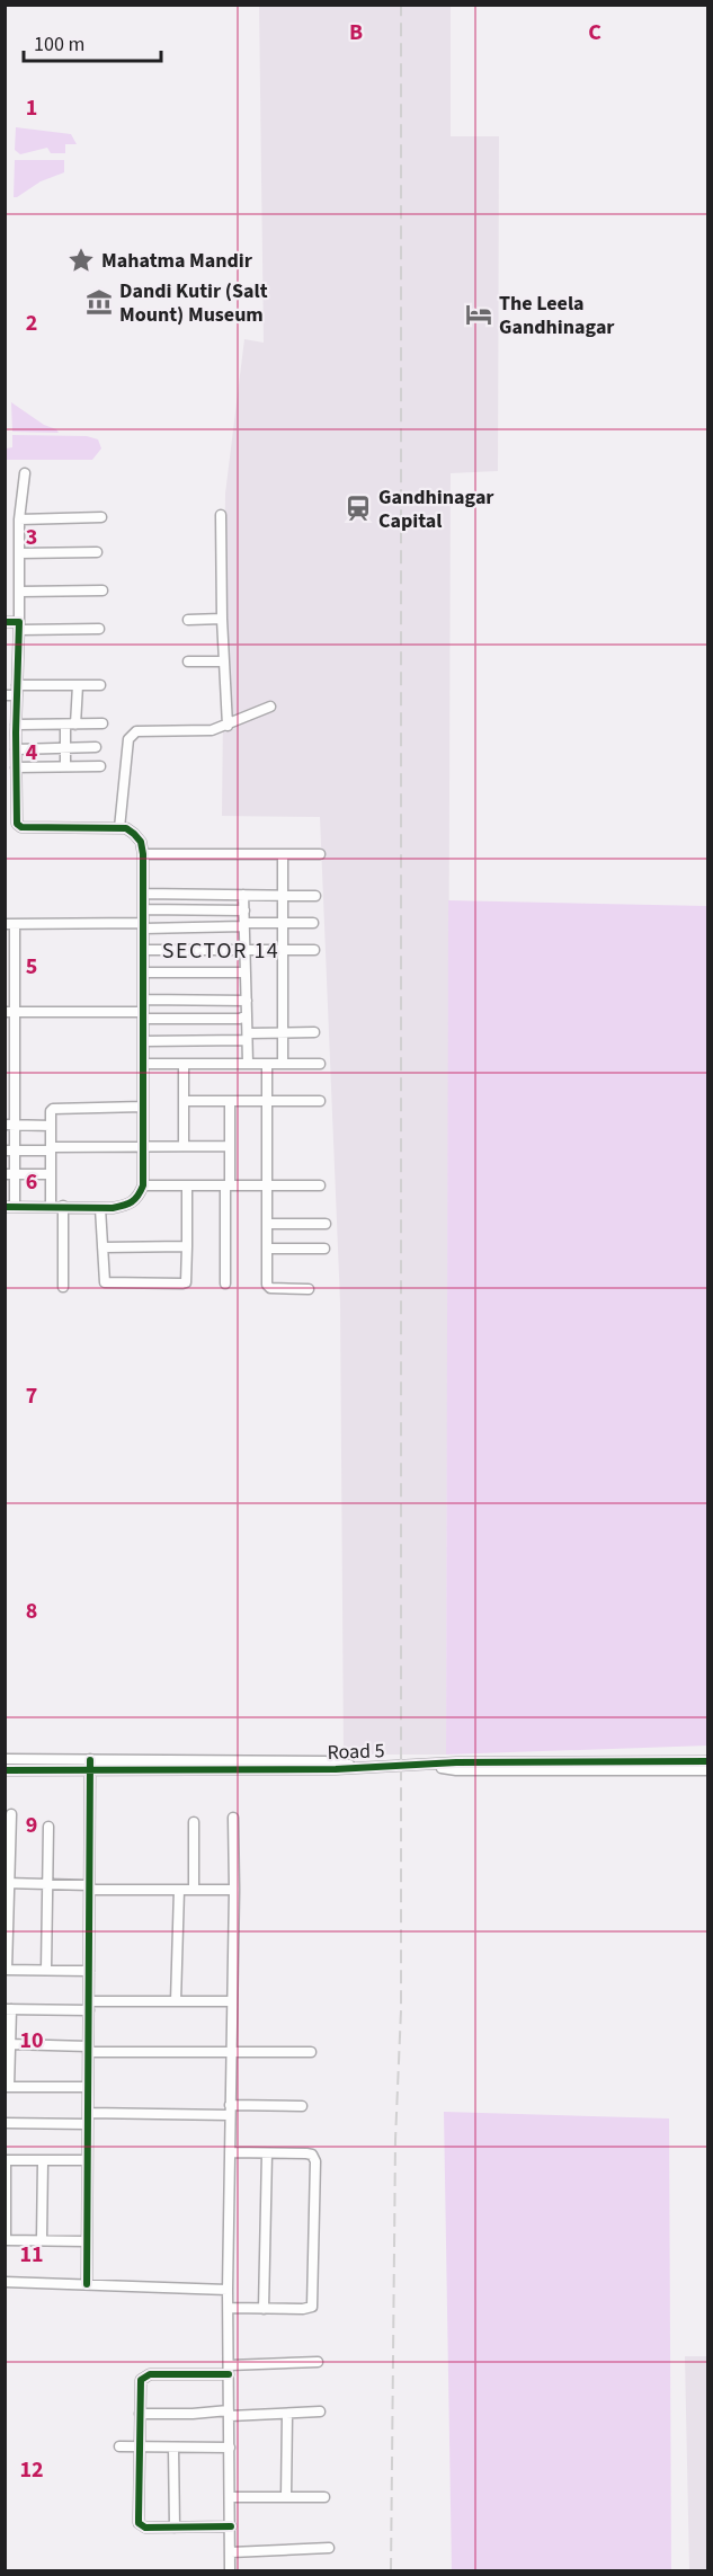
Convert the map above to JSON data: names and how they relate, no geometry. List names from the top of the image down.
{
  "streets": {
    "street": ["Road 5"]
  },
  "districts": ["SECTOR 14"],
  "places": {
    "place": ["Mahatma Mandir"],
    "museum": ["Dandi Kutir (Salt Mount) Museum"],
    "hotel": ["The Leela Gandhinagar"],
    "station": ["Gandhinagar Capital"]
  },
  "scale_bar": "100 m",
  "grid": {
    "columns": ["B", "C"],
    "rows": [
      "1",
      "2",
      "3",
      "4",
      "5",
      "6",
      "7",
      "8",
      "9",
      "10",
      "11",
      "12"
    ]
  }
}
